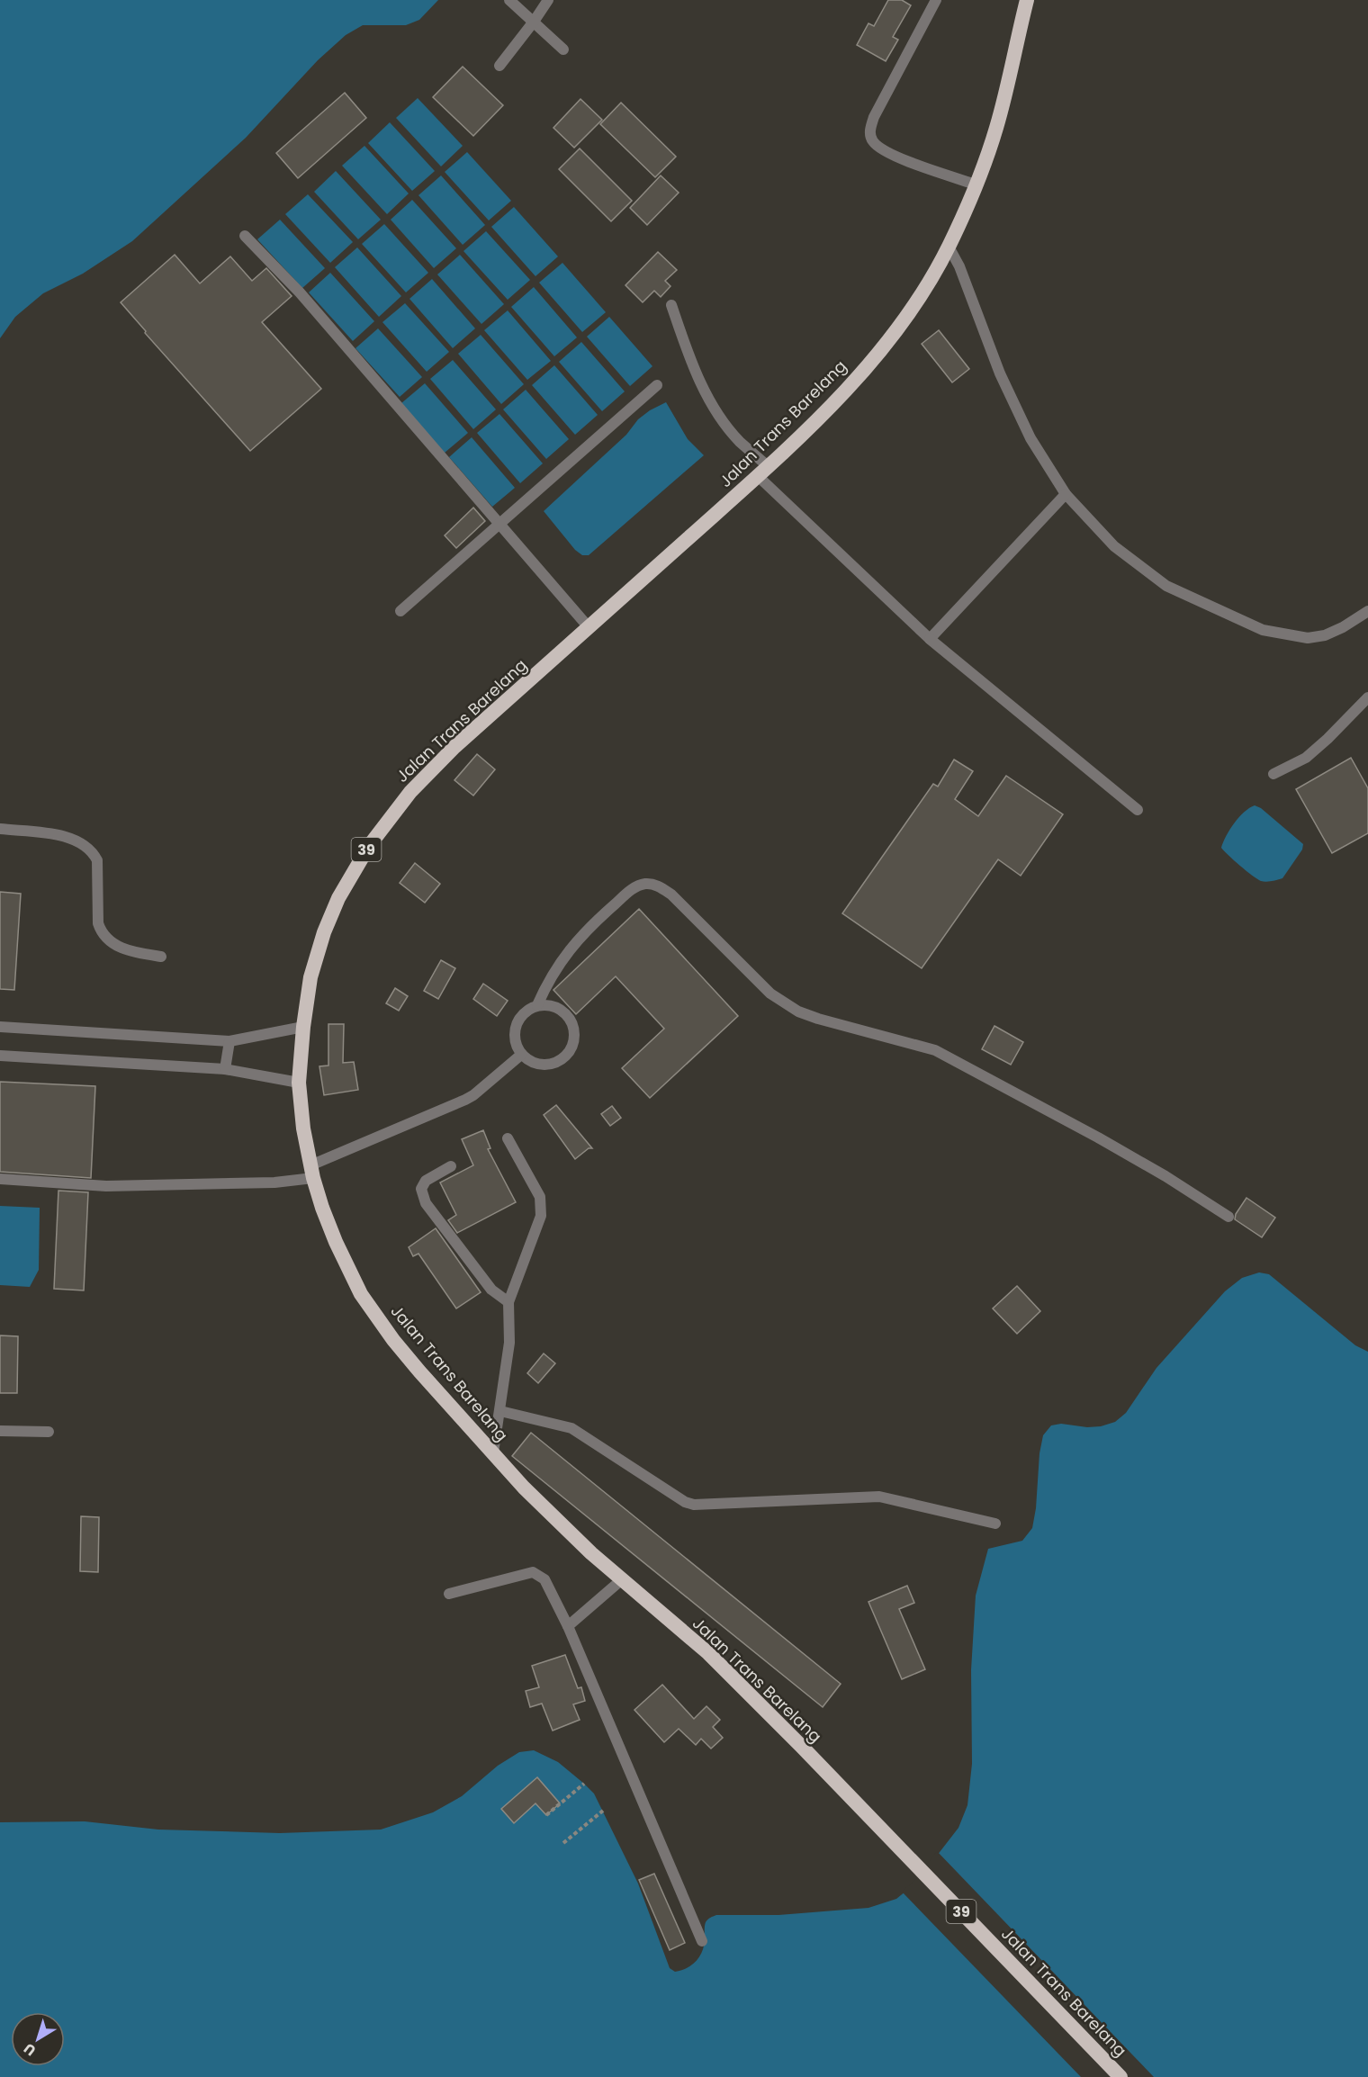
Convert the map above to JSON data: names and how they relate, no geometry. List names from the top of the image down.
{
  "streets": {
    "highway": ["Jalan Trans Barelang", "39"]
  },
  "north": "bottom left"
}
